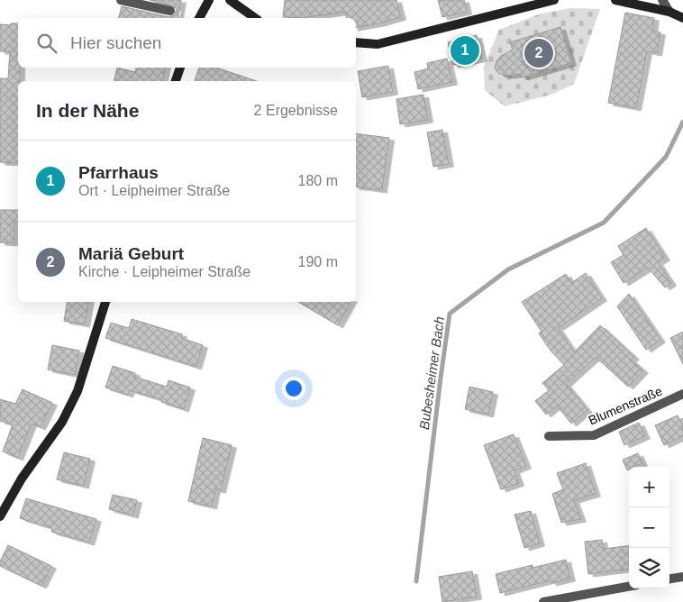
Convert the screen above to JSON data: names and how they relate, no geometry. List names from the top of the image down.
{
  "streets": {
    "street": ["Blumenstraße"]
  },
  "water": ["Bubesheimer Bach"],
  "page": {
    "search": "Hier suchen",
    "pins": ["1", "2"],
    "heading": ["In der Nähe", "2 Ergebnisse"],
    "list": [
      {
        "mark": "1",
        "name": "Pfarrhaus",
        "note": "Ort · Leipheimer Straße",
        "value": "180 m"
      },
      {
        "mark": "2",
        "name": "Mariä Geburt",
        "note": "Kirche · Leipheimer Straße",
        "value": "190 m"
      }
    ],
    "map_buttons": ["+", "−"]
  }
}
